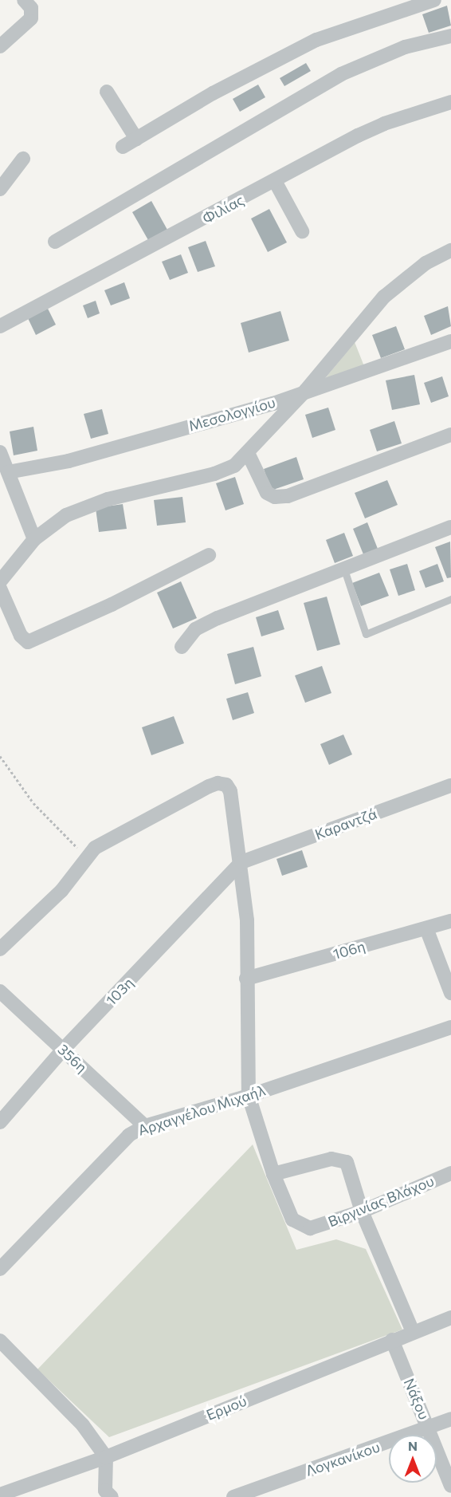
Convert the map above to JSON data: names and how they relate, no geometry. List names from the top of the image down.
{
  "streets": {
    "street": [
      "Φιλίας",
      "Μεσολογγίου",
      "Καραντζά",
      "106η",
      "103η",
      "356η",
      "Αρχαγγέλου Μιχαήλ",
      "Βιργινίας Βλάχου",
      "Νάξου",
      "Ερμού",
      "Λογκανίκου"
    ]
  },
  "crossings": [
    ["Καραντζά", "103η"],
    ["103η", "356η"],
    ["356η", "Αρχαγγέλου Μιχαήλ"],
    ["Νάξου", "Ερμού"],
    ["Νάξου", "Λογκανίκου"]
  ],
  "north": "top"
}
